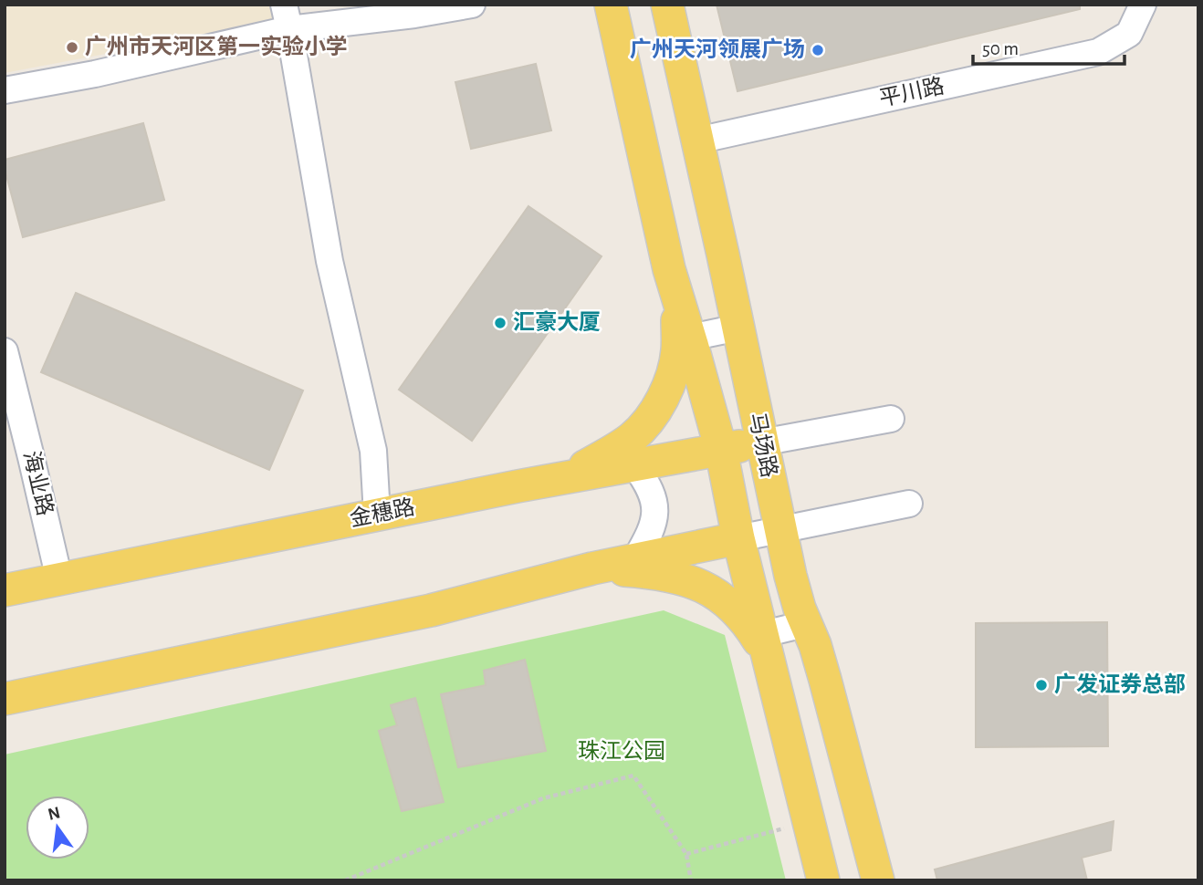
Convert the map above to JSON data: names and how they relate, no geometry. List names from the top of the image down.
{
  "streets": {
    "main road": ["马场路", "金穗路"],
    "street": ["平川路", "海业路"]
  },
  "crossings": [
    ["平川路", "马场路"],
    ["马场路", "金穗路"],
    ["海业路", "金穗路"]
  ],
  "parks": ["珠江公园"],
  "places": [
    "广州市天河区第一实验小学",
    "广州天河领展广场",
    "汇豪大厦",
    "广发证券总部"
  ],
  "scale_bar": "50 m",
  "north": "top"
}
